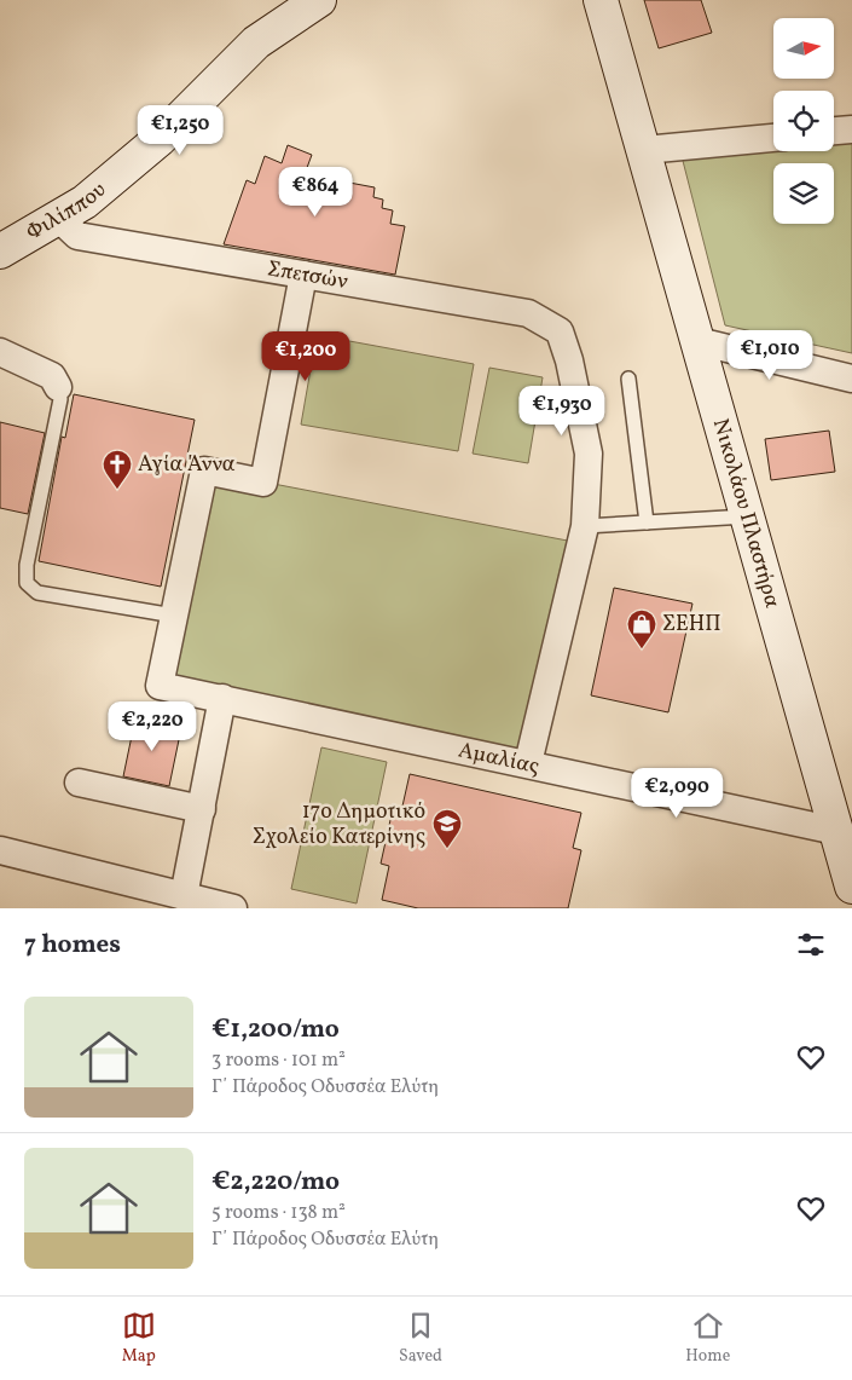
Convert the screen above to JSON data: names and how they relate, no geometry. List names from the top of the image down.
{
  "streets": {
    "main road": ["Φιλίππου", "Νικολάου Πλαστήρα"],
    "street": ["Σπετσών", "Αμαλίας"]
  },
  "crossings": [
    ["Φιλίππου", "Σπετσών"],
    ["Νικολάου Πλαστήρα", "Αμαλίας"]
  ],
  "places": {
    "church": ["Αγία Άννα"],
    "shop": ["ΣΕΗΠ"],
    "school or university": ["17ο Δημοτικό Σχολείο Κατερίνης"]
  },
  "north": "right",
  "page": {
    "price": [
      "€1,250",
      "€864",
      "€1,010",
      "€1,200",
      "€1,930",
      "€2,220",
      "€2,090"
    ],
    "heading": "7 homes",
    "list": [
      {
        "name": "€1,200/mo",
        "note": "3 rooms · 101 m² · Γ΄ Πάροδος Οδυσσέα Ελύτη"
      },
      {
        "name": "€2,220/mo",
        "note": "5 rooms · 138 m² · Γ΄ Πάροδος Οδυσσέα Ελύτη"
      }
    ],
    "tabs": ["Map", "Saved", "Home"]
  }
}
